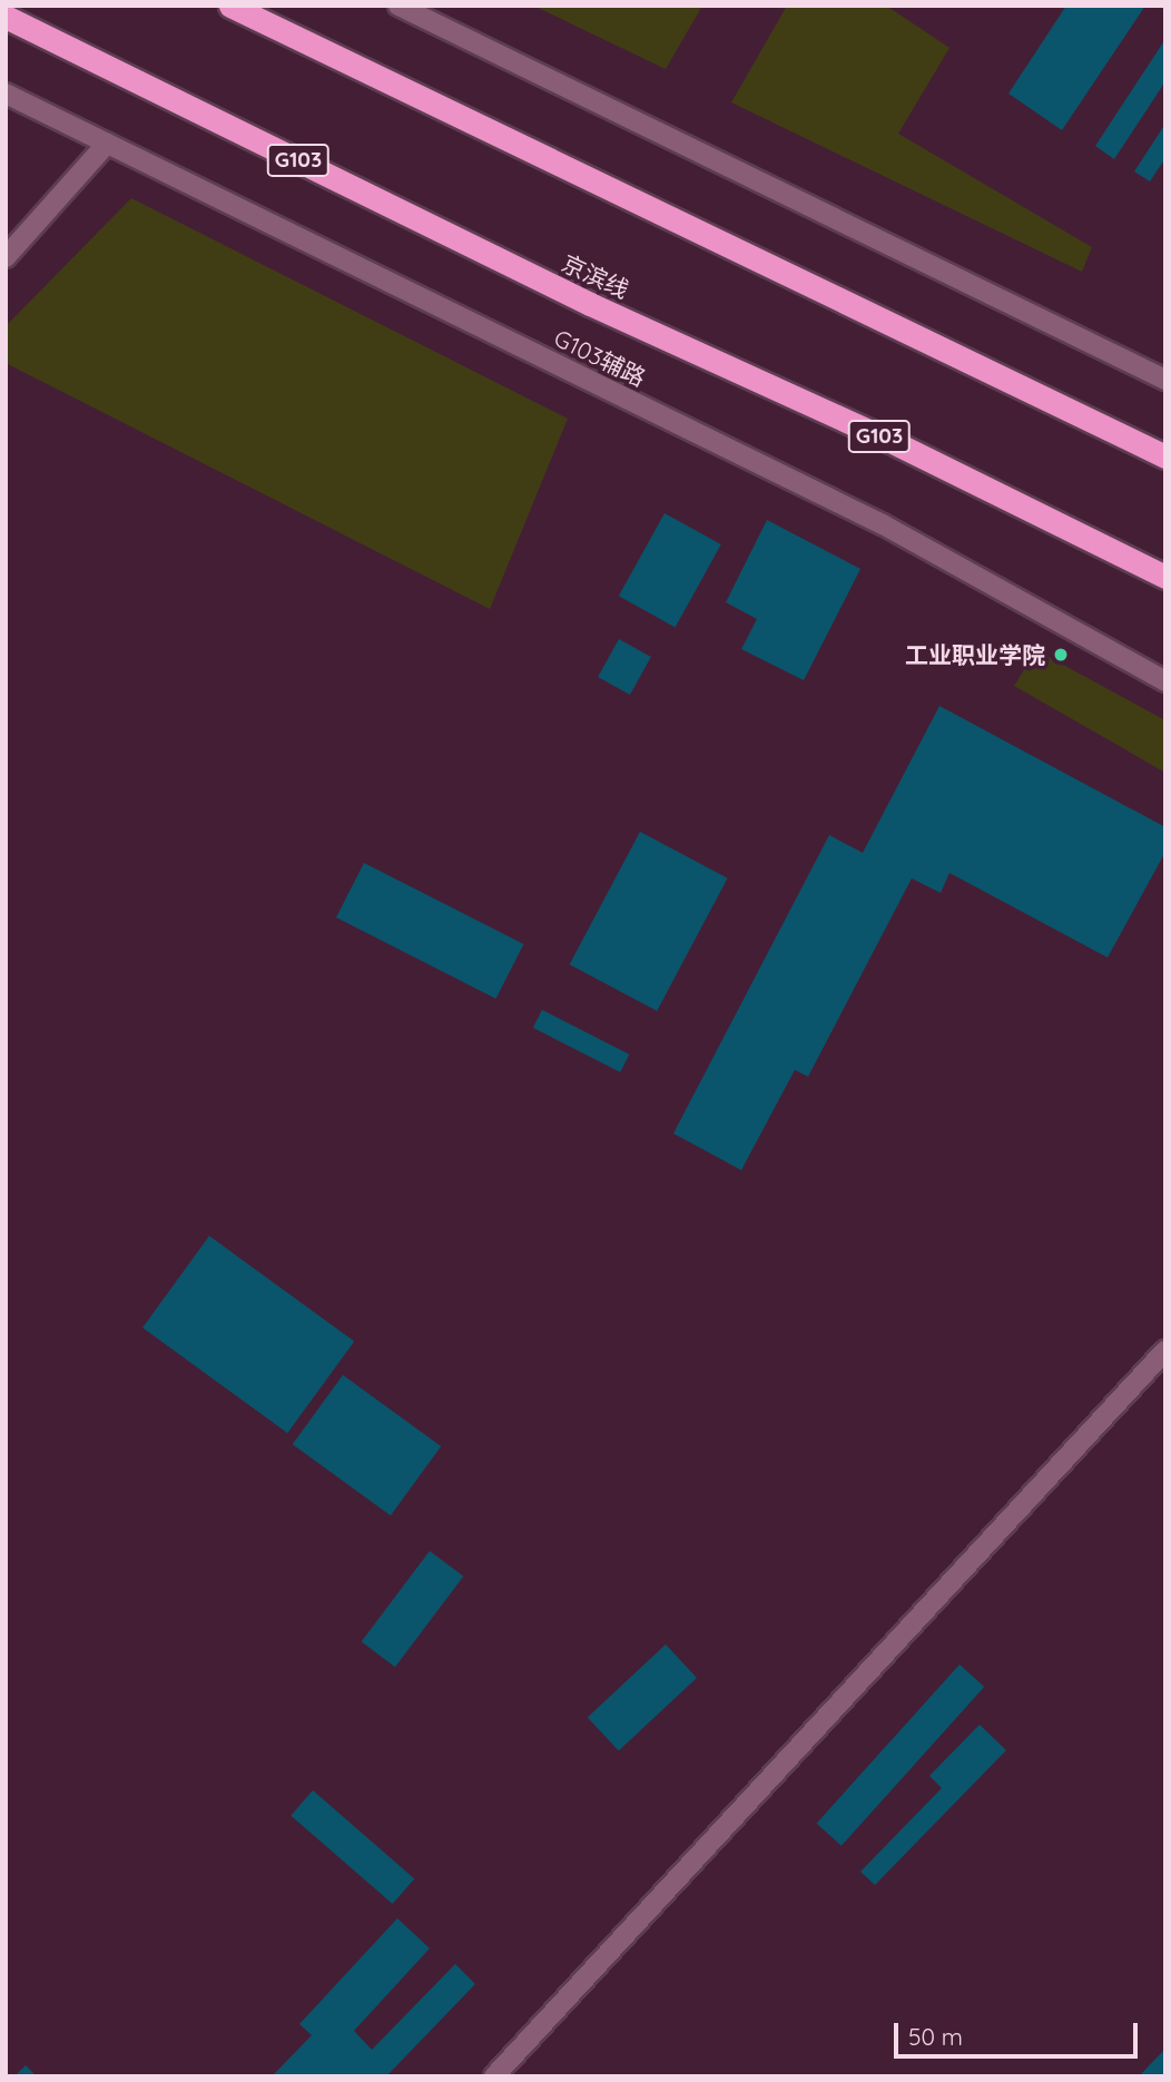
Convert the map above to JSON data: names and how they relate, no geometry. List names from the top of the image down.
{
  "streets": {
    "highway": ["G103", "京滨线"],
    "street": ["G103辅路"]
  },
  "places": ["工业职业学院"],
  "scale_bar": "50 m"
}
